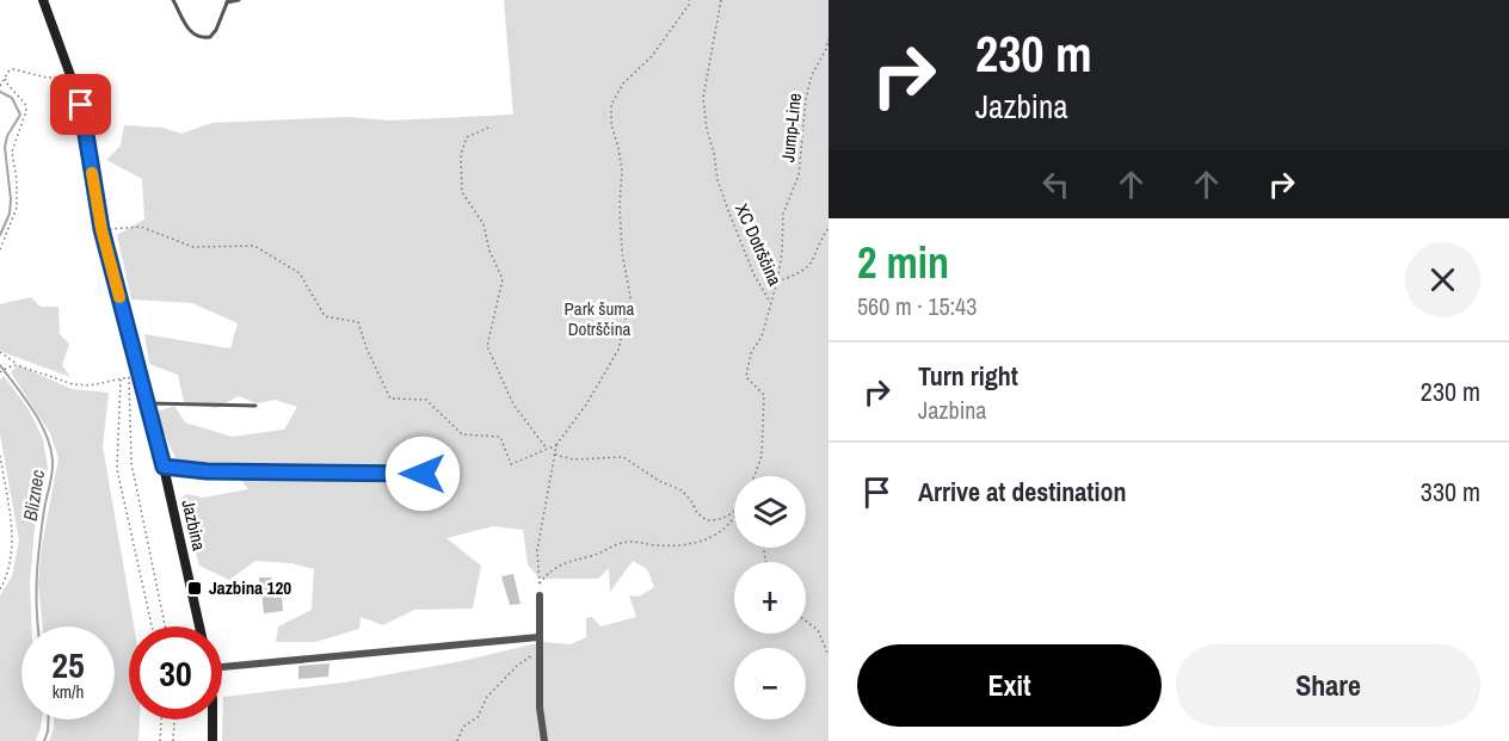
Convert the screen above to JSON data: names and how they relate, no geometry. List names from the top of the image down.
{
  "streets": {
    "street": ["Jazbina"],
    "path": ["Jump-Line", "XC Dotrščina"]
  },
  "crossings": [
    ["Jump-Line", "XC Dotrščina"]
  ],
  "water": ["Bliznec"],
  "parks": ["Park šuma Dotrščina"],
  "places": {
    "transit": ["Jazbina 120"]
  },
  "page": {
    "turn": ["230 m", "Jazbina"],
    "heading": ["2 min", "560 m · 15:43"],
    "list": [
      {
        "name": "Turn right",
        "note": "Jazbina",
        "value": "230 m"
      },
      {
        "name": "Arrive at destination",
        "value": "330 m"
      }
    ],
    "map_buttons": ["+", "−"],
    "speed": "25 km/h",
    "limit": "30",
    "buttons": ["Exit", "Share"]
  }
}
